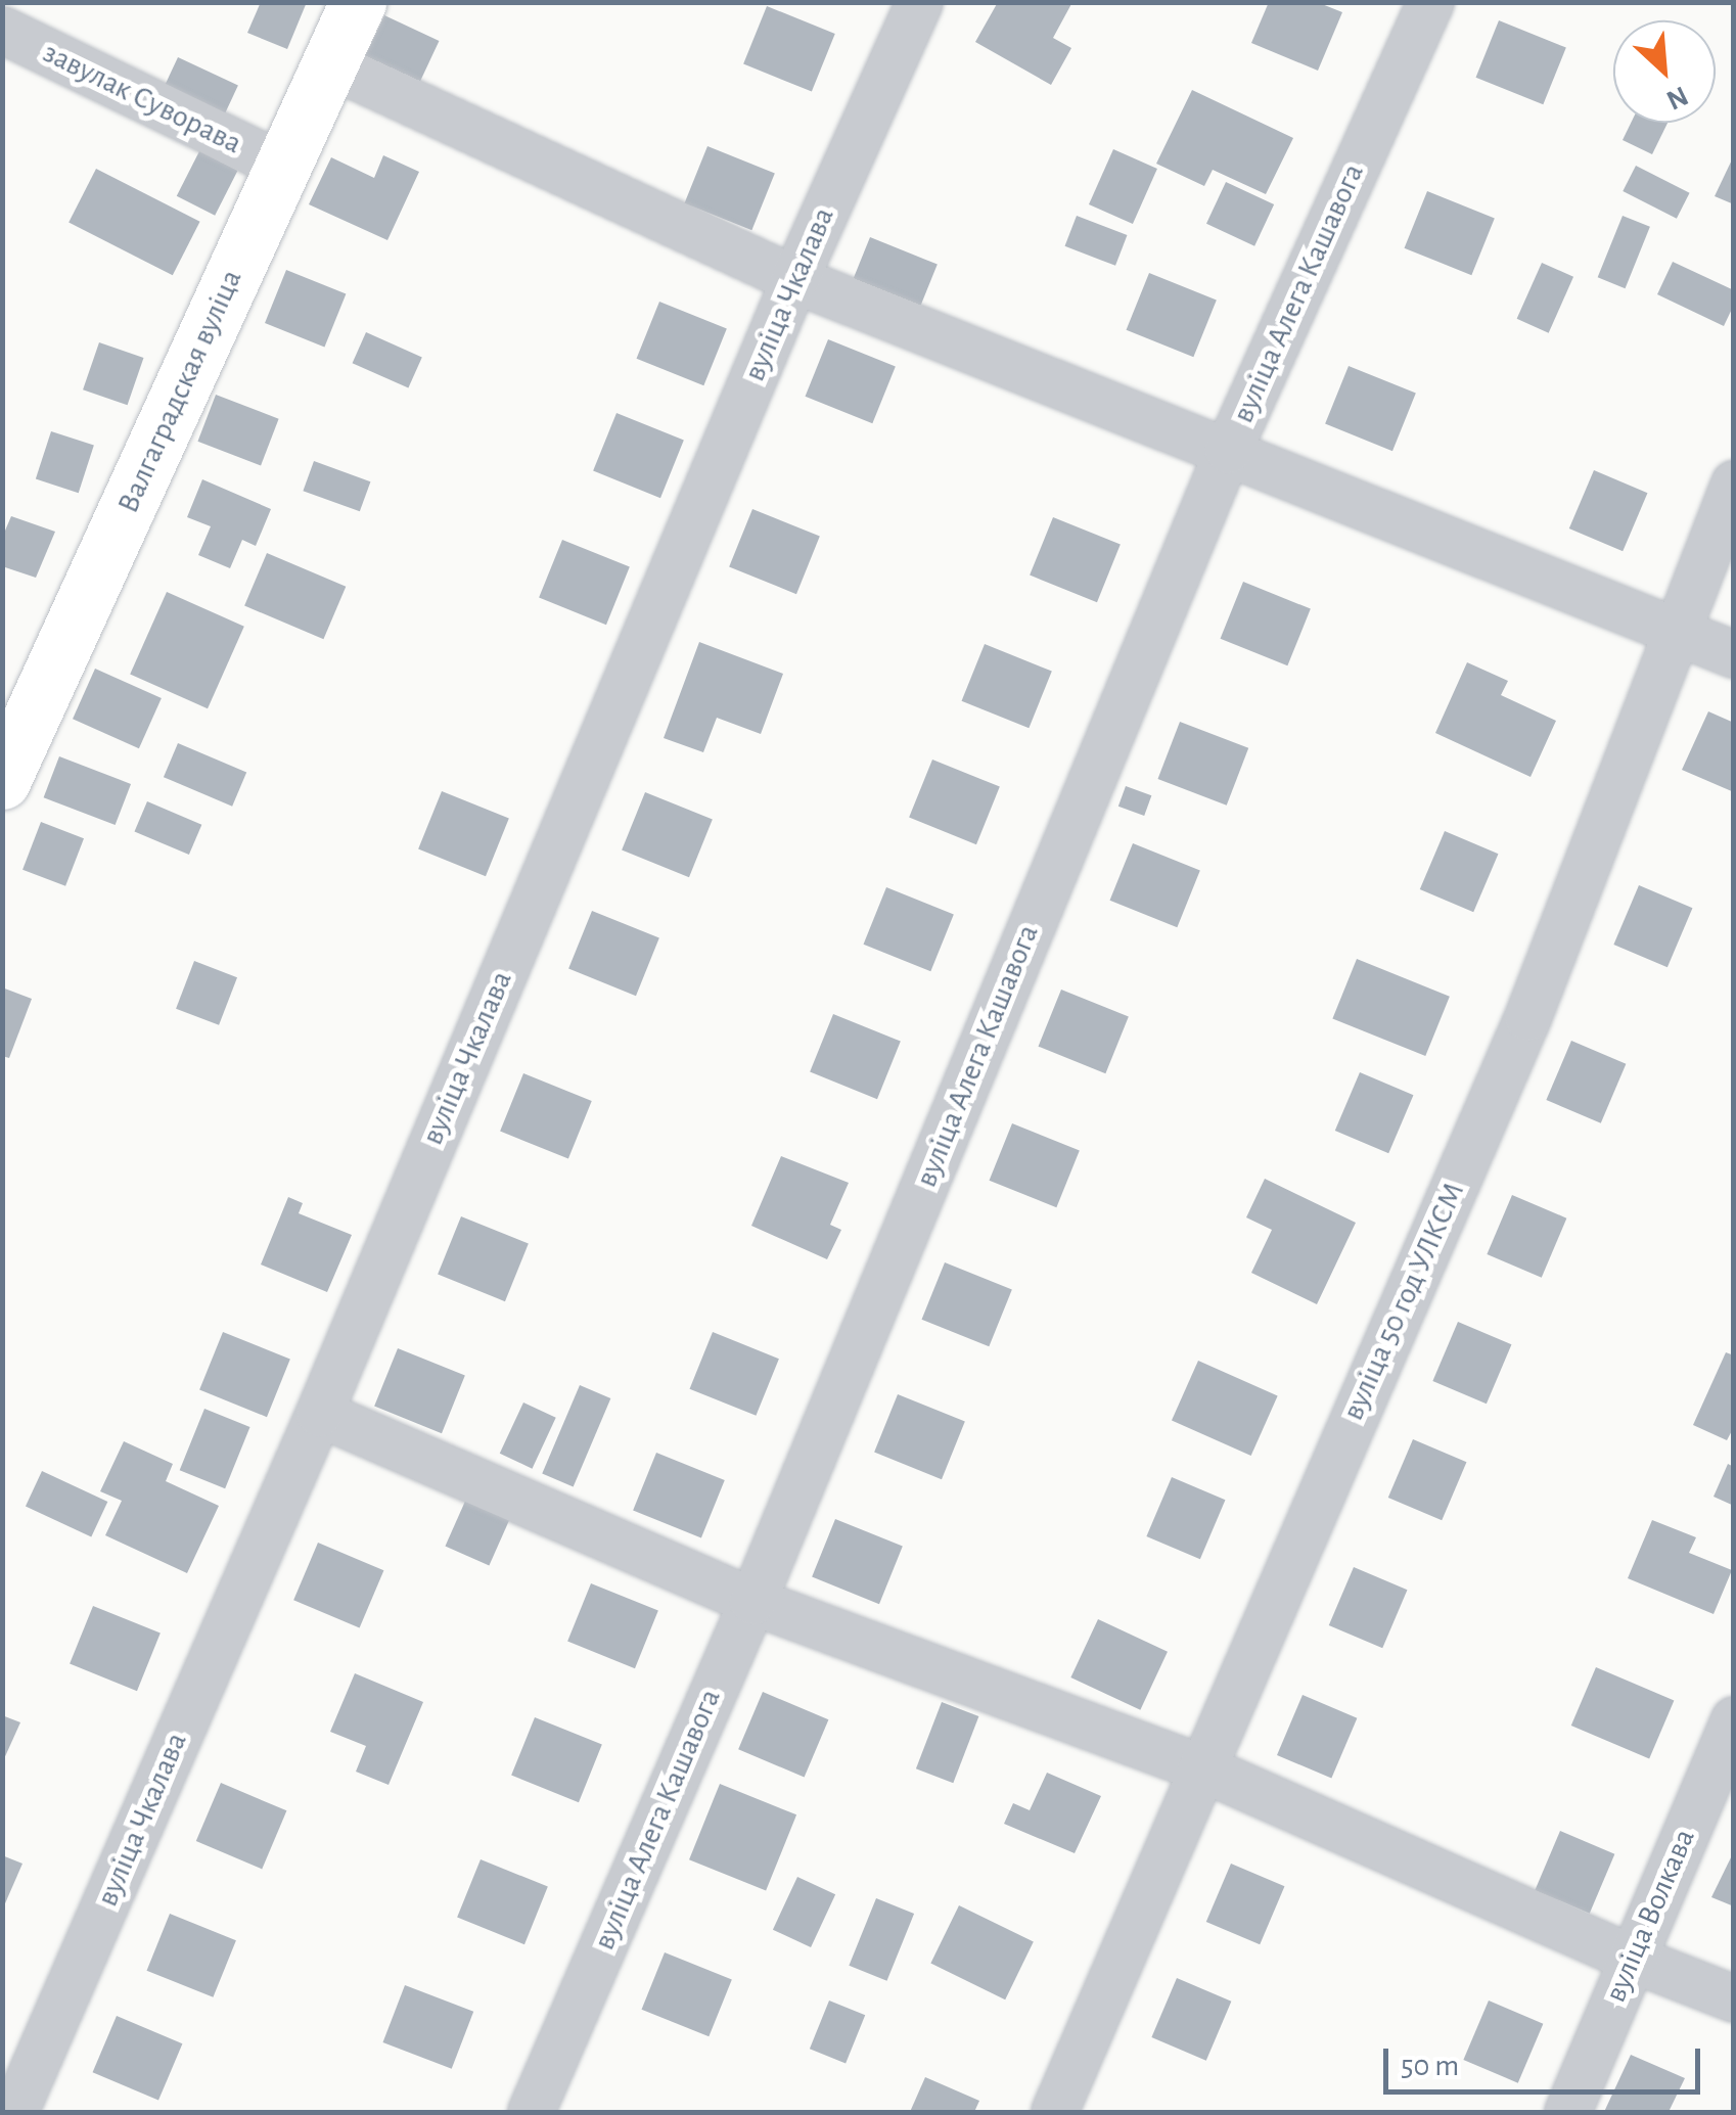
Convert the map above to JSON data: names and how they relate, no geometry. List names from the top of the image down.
{
  "streets": {
    "street": [
      "завулак Суворава",
      "вуліца Алега Кашавога",
      "вуліца Чкалава",
      "Валгаградская вуліца",
      "вуліца 50 год УЛКСМ",
      "вуліца Волкава"
    ]
  },
  "crossings": [
    ["завулак Суворава", "Валгаградская вуліца"]
  ],
  "scale_bar": "50 m",
  "north": "bottom right"
}
